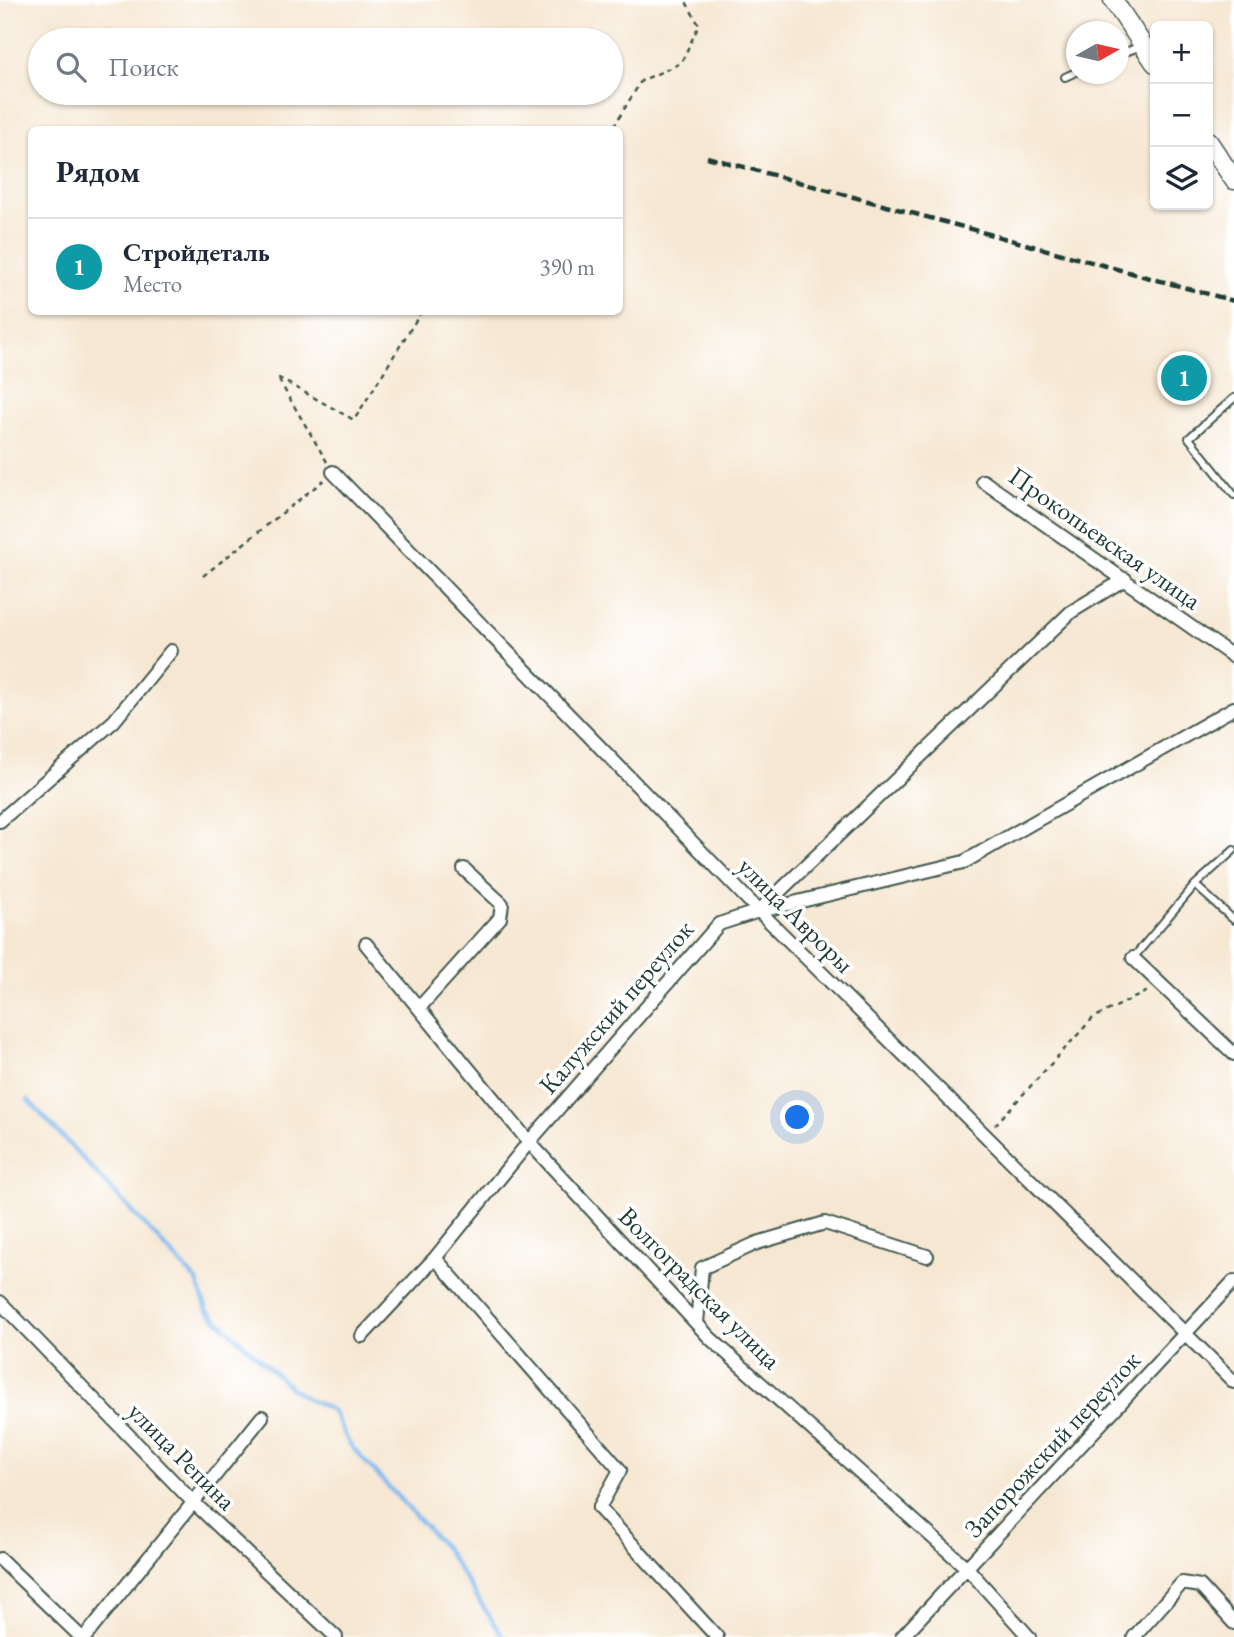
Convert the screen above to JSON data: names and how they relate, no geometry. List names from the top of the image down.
{
  "streets": {
    "street": [
      "Прокопьевская улица",
      "улица Авроры",
      "Калужский переулок",
      "Волгоградская улица",
      "Запорожский переулок",
      "улица Репина"
    ]
  },
  "crossings": [
    ["Прокопьевская улица", "Калужский переулок"],
    ["улица Авроры", "Калужский переулок"],
    ["улица Авроры", "Запорожский переулок"],
    ["Калужский переулок", "Волгоградская улица"],
    ["Волгоградская улица", "Запорожский переулок"]
  ],
  "north": "right",
  "page": {
    "map_buttons": ["+", "−"],
    "search": "Поиск",
    "heading": "Рядом",
    "list": [
      {
        "mark": "1",
        "name": "Стройдеталь",
        "note": "Место",
        "value": "390 m"
      }
    ],
    "pins": "1"
  }
}
